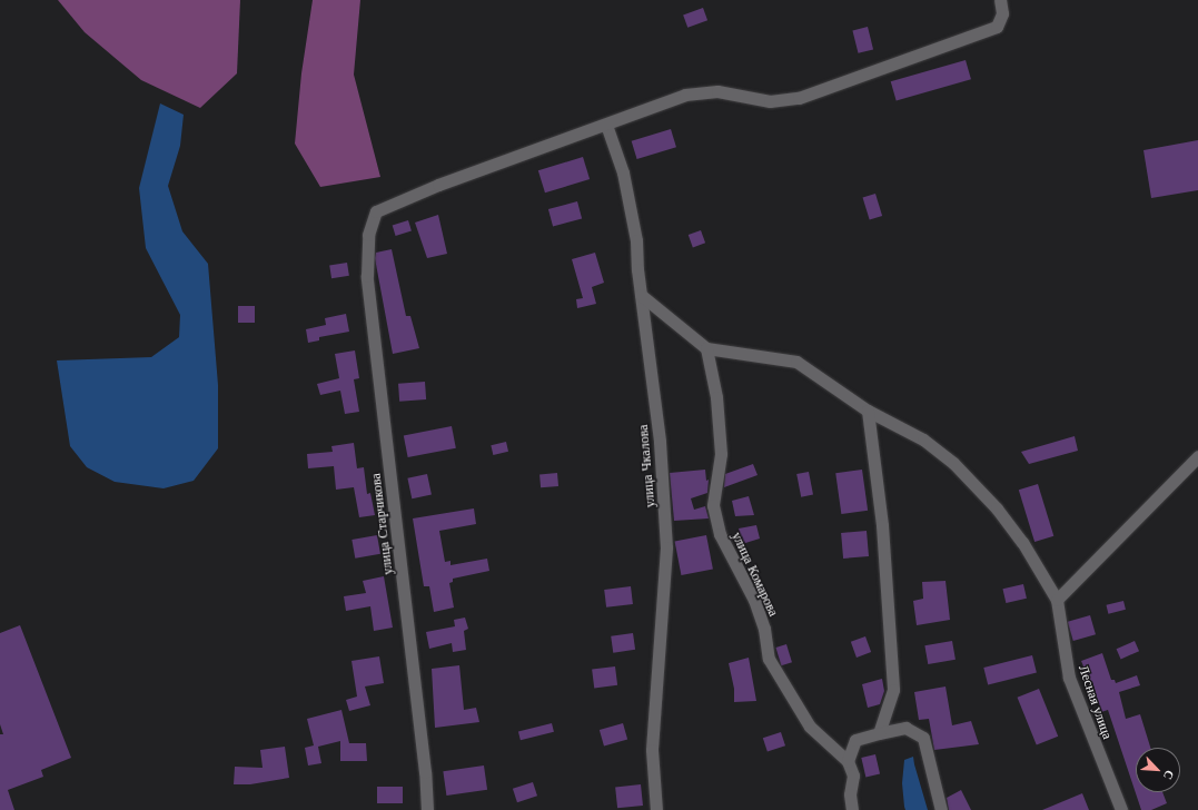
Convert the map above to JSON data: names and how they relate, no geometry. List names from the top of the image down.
{
  "streets": {
    "street": [
      "улица Чкалова",
      "улица Старчикова",
      "улица Комарова",
      "Лесная улица"
    ]
  },
  "crossings": [
    ["улица Чкалова", "улица Старчикова"]
  ],
  "north": "bottom right"
}
